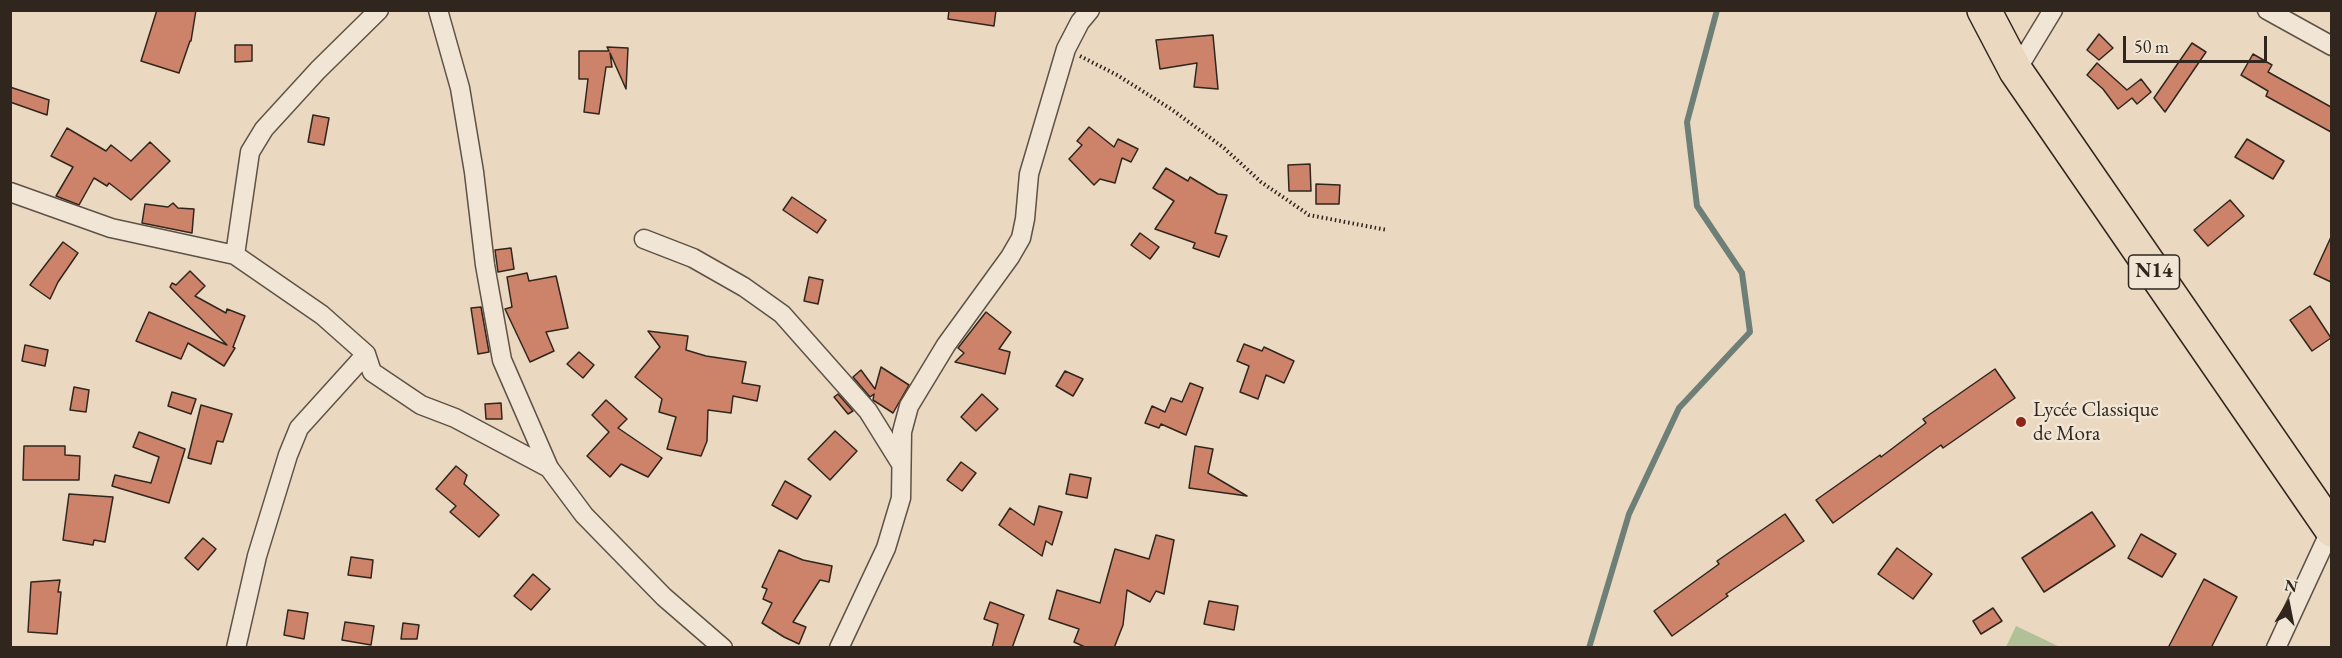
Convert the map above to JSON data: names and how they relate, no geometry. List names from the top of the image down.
{
  "streets": {
    "highway": ["N14"]
  },
  "places": ["Lycée Classique de Mora"],
  "scale_bar": "50 m",
  "north": "top"
}
